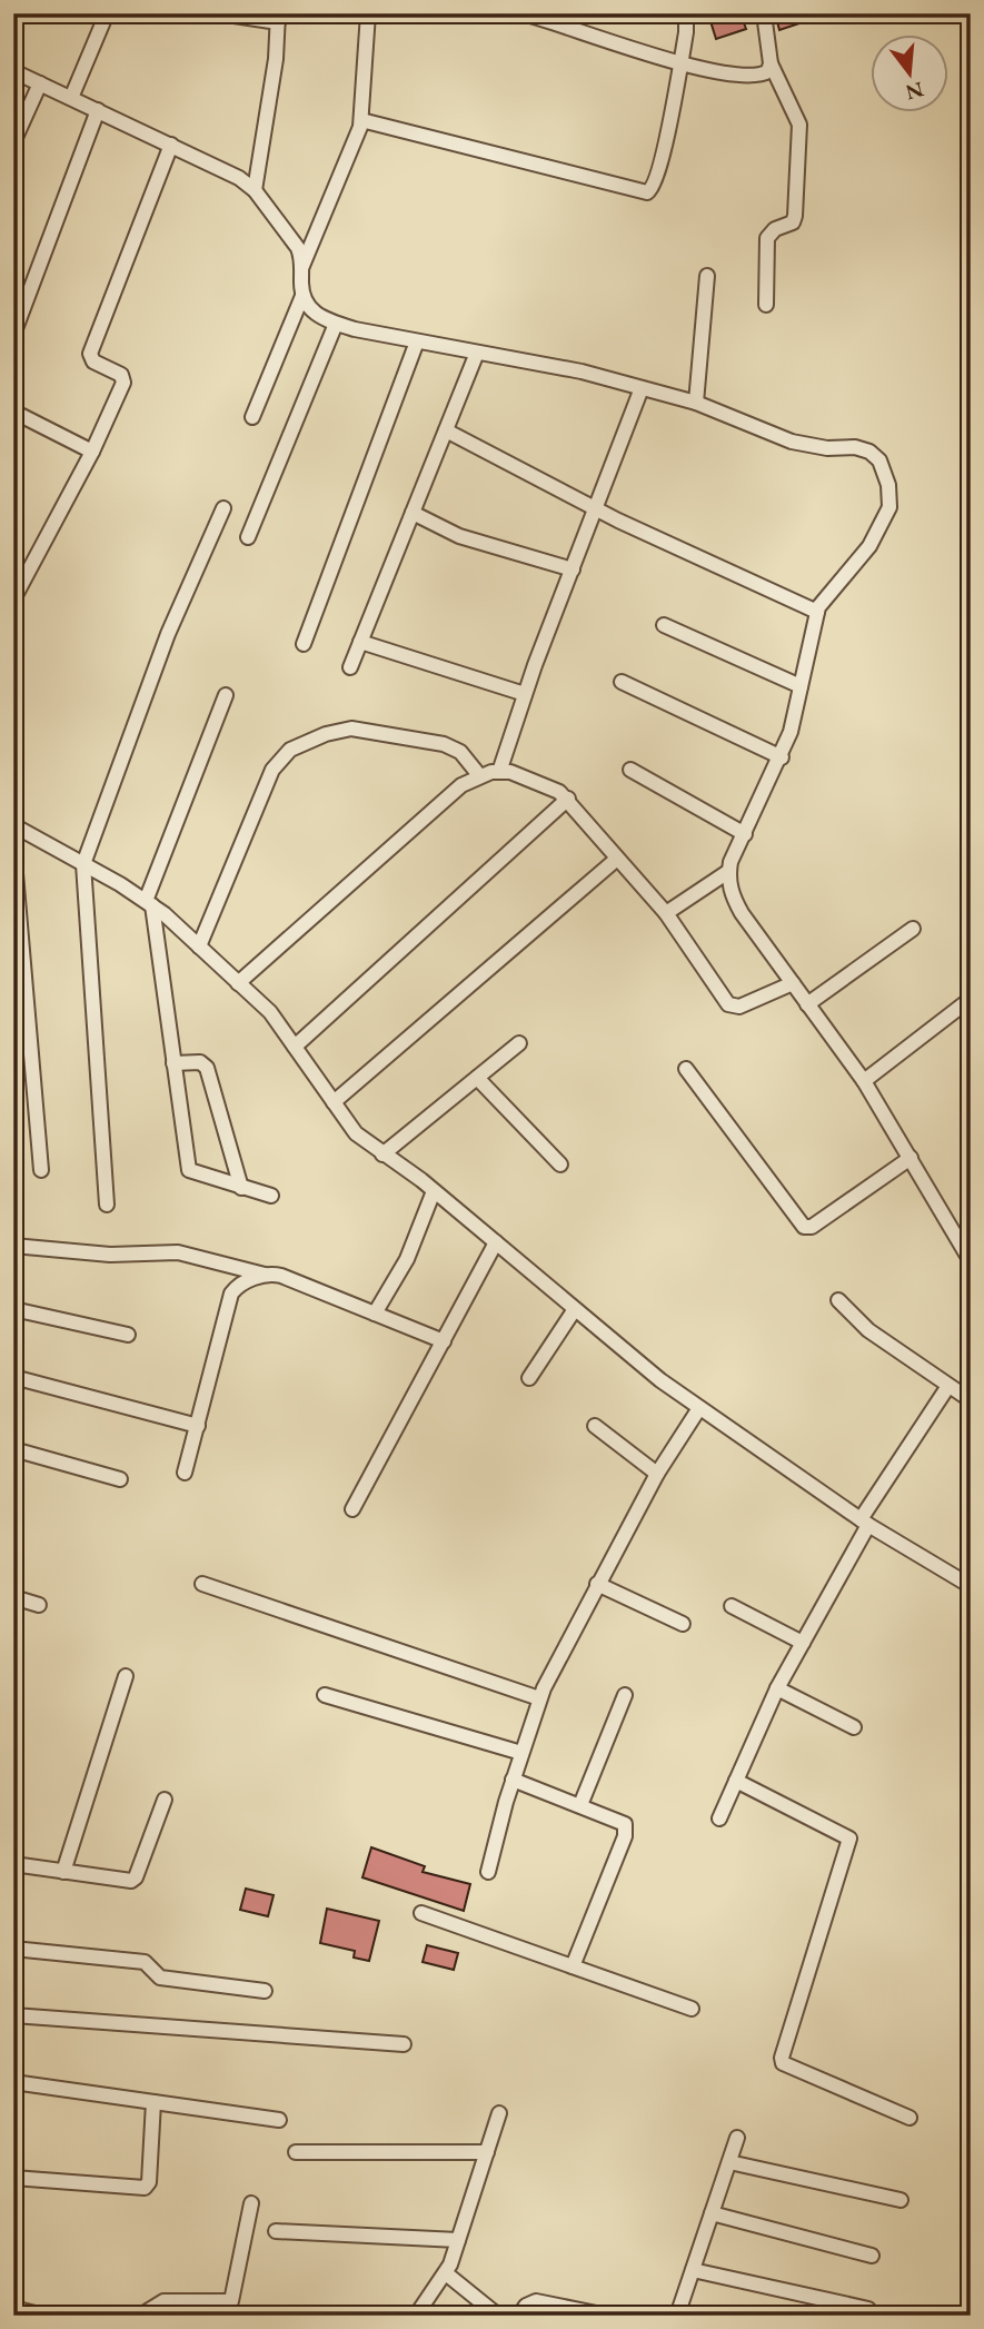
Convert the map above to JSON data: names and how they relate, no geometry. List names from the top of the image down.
{
  "north": "bottom"
}
